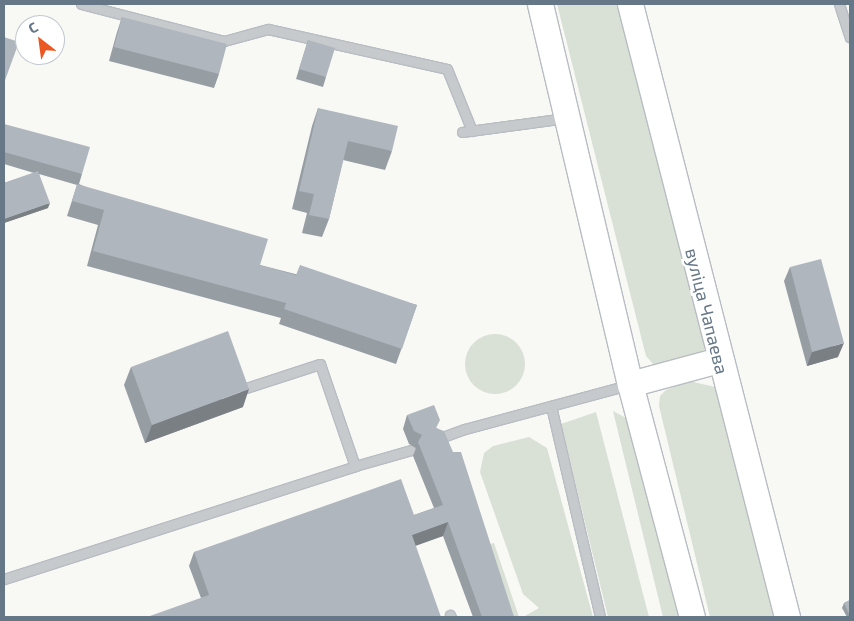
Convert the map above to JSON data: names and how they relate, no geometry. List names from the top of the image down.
{
  "streets": {
    "main road": ["вуліца Чапаева"]
  },
  "north": "top left"
}
